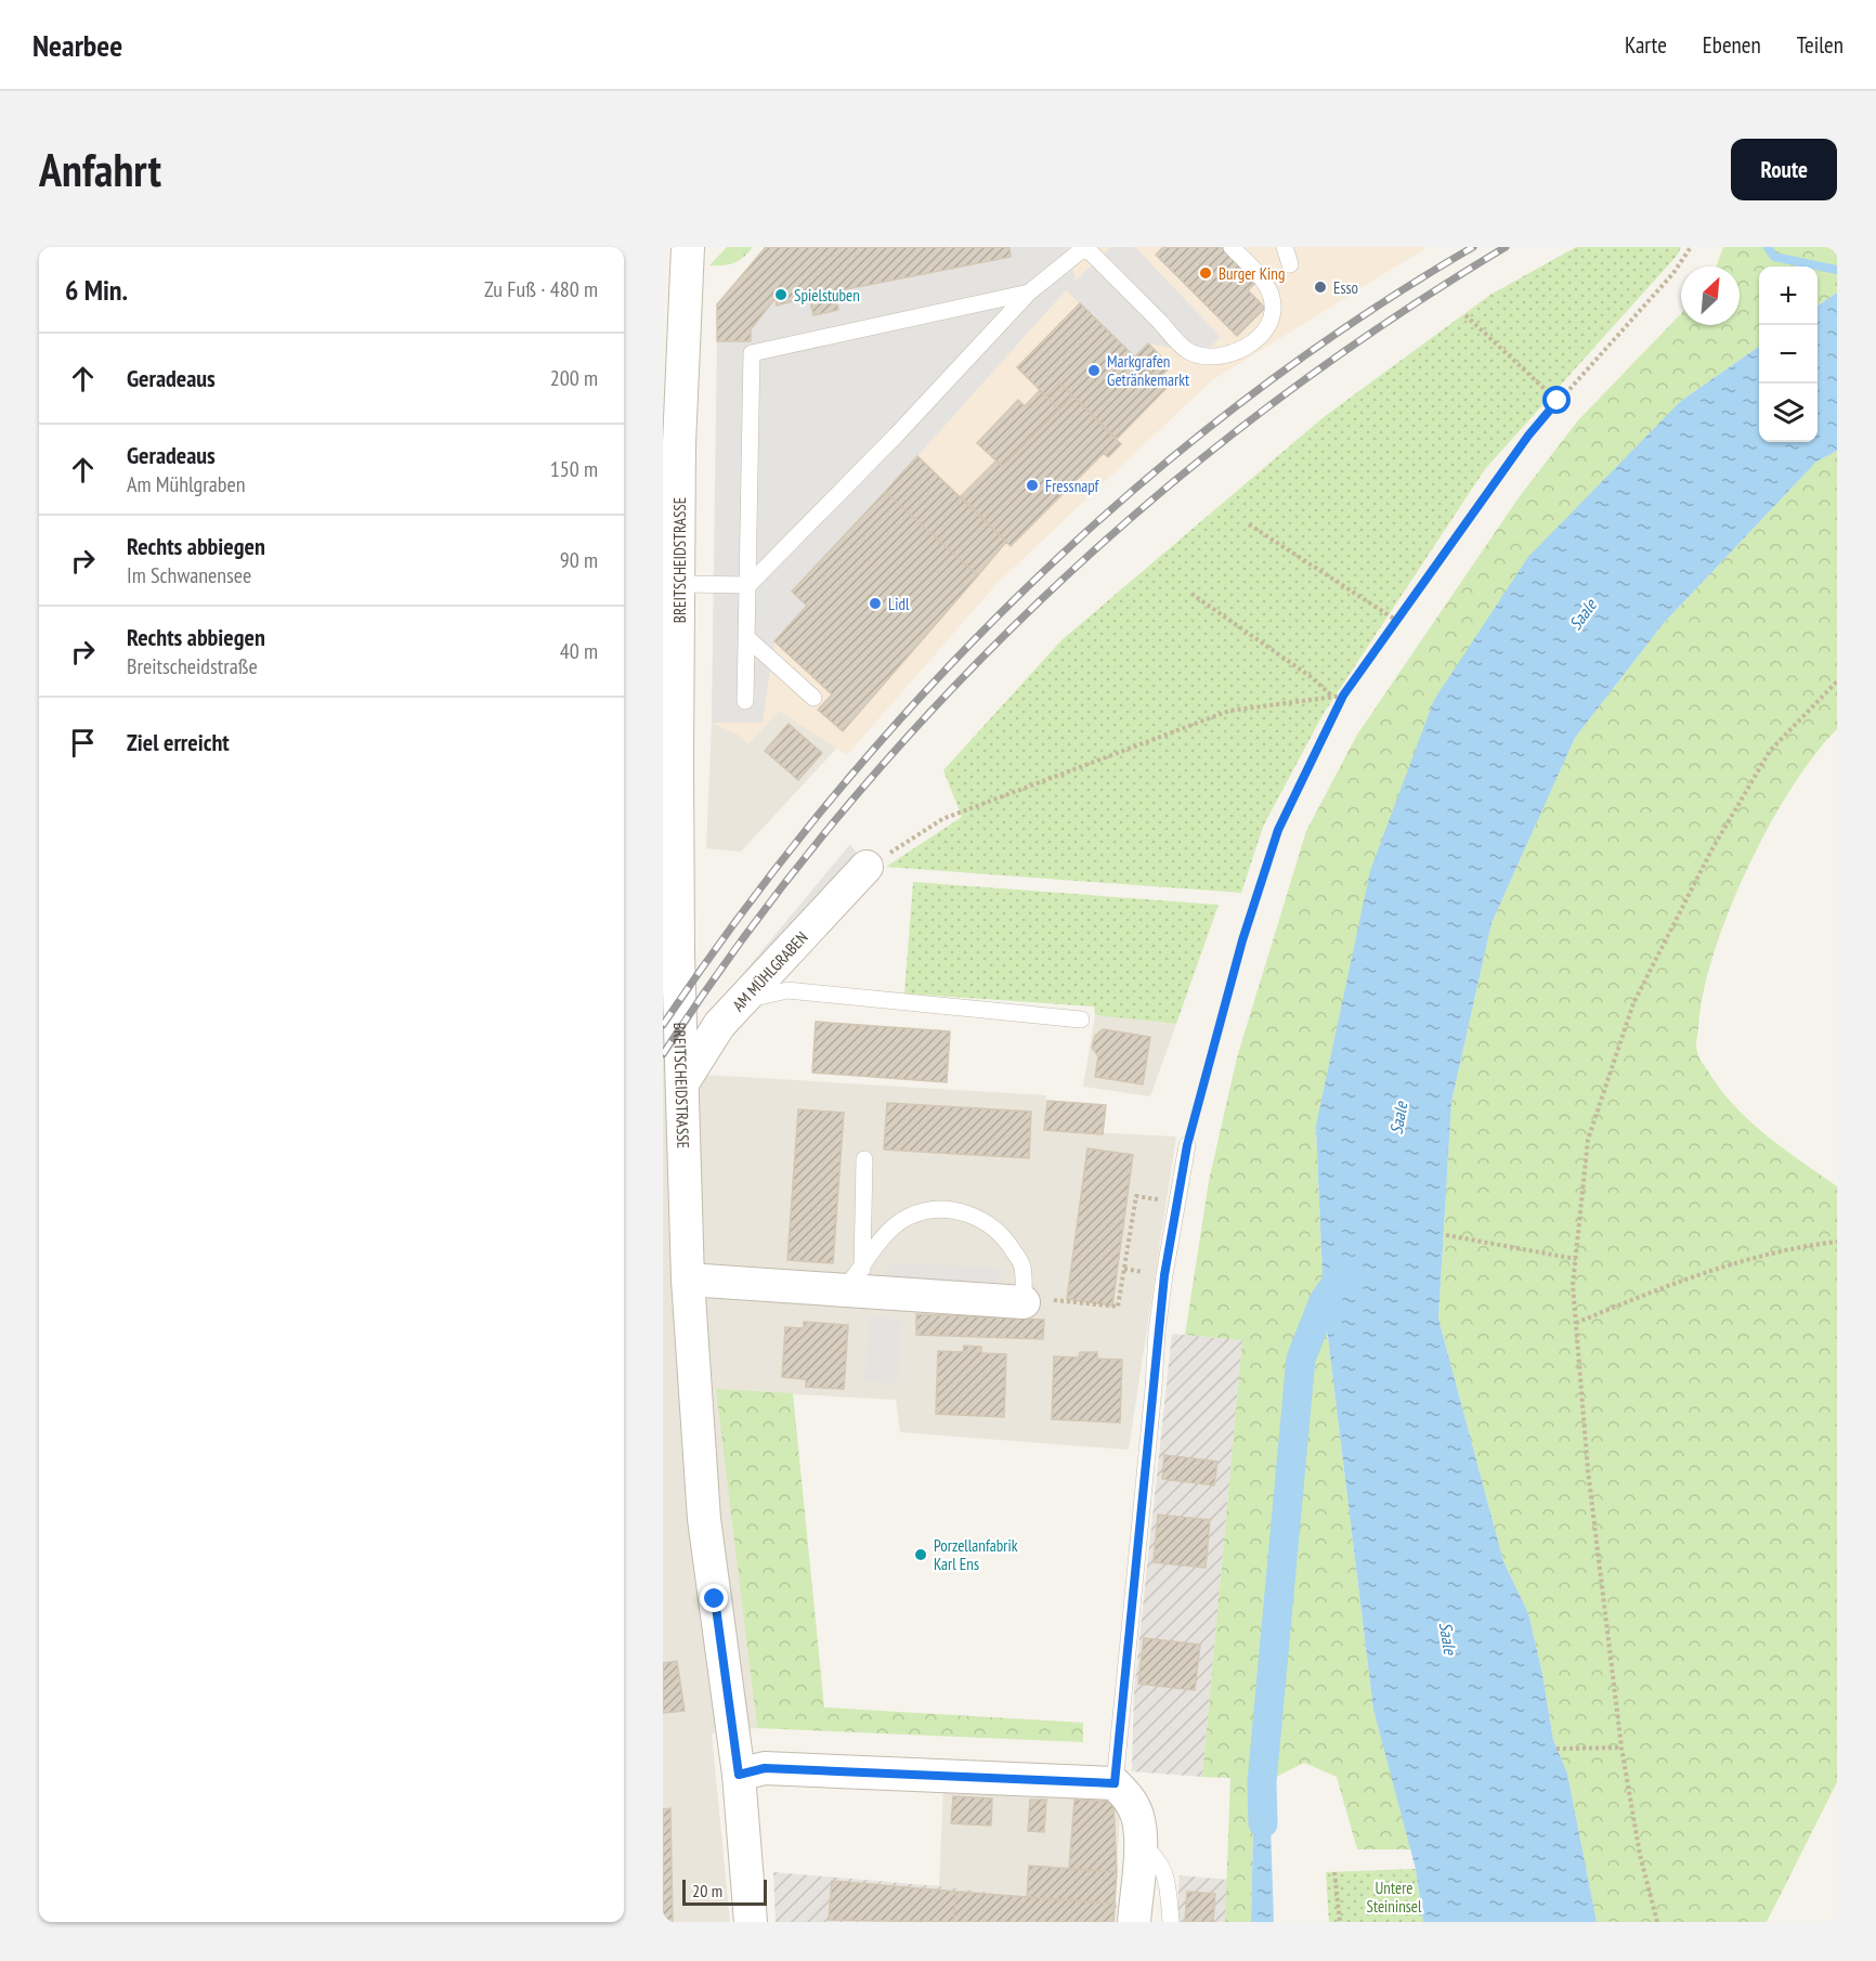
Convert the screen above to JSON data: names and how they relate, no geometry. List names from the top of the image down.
{
  "streets": {
    "street": ["BREITSCHEIDSTRASSE", "AM MÜHLGRABEN"]
  },
  "crossings": [
    ["BREITSCHEIDSTRASSE", "AM MÜHLGRABEN"]
  ],
  "water": ["Saale"],
  "parks": ["Untere Steininsel"],
  "places": [
    "Burger King",
    "Esso",
    "Spielstuben",
    "Markgrafen Getränkemarkt",
    "Fressnapf",
    "Lidl",
    "Porzellanfabrik Karl Ens"
  ],
  "scale_bar": "20 m",
  "north": "top right",
  "page": {
    "header": "Nearbee",
    "nav": ["Karte", "Ebenen", "Teilen"],
    "buttons": "Route",
    "title": "Anfahrt",
    "heading": ["6 Min.", "Zu Fuß · 480 m"],
    "map_buttons": ["+", "−"],
    "list": [
      ["Geradeaus", "200 m"],
      ["Geradeaus", "Am Mühlgraben", "150 m"],
      ["Rechts abbiegen", "Im Schwanensee", "90 m"],
      ["Rechts abbiegen", "Breitscheidstraße", "40 m"],
      "Ziel erreicht"
    ],
    "scale": "20 m"
  }
}
